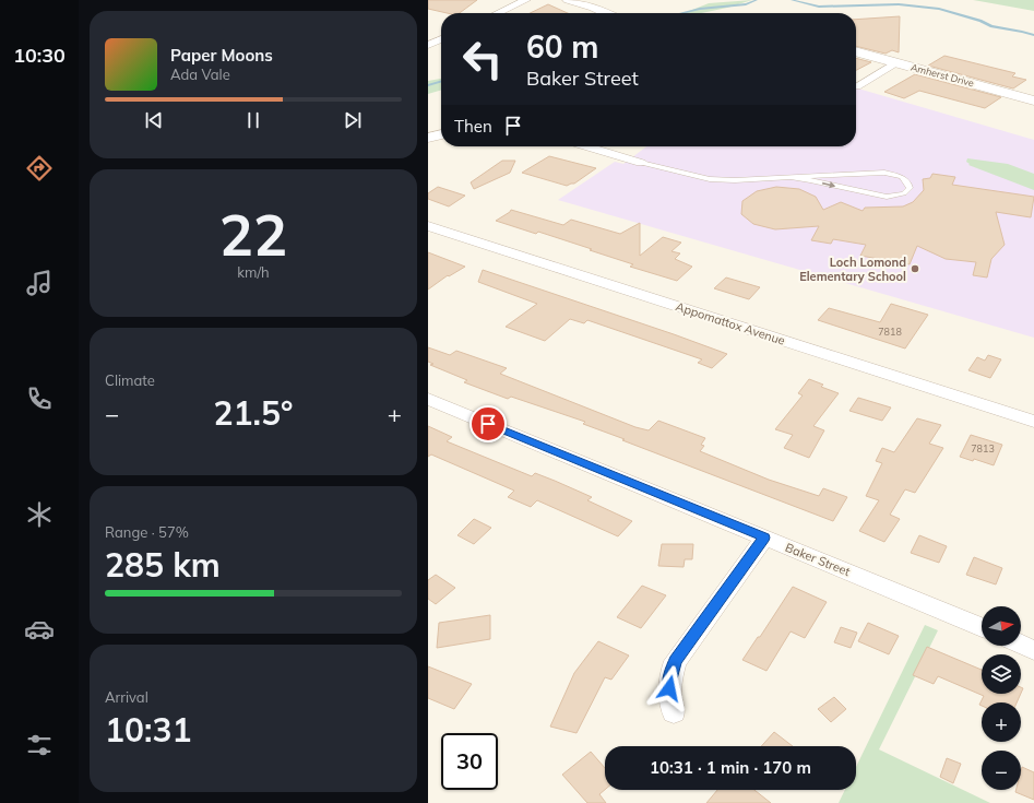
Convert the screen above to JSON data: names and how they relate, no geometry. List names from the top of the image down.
{
  "streets": {
    "street": ["Amherst Drive", "Appomattox Avenue", "Baker Street"]
  },
  "places": ["Loch Lomond Elementary School"],
  "house_numbers": ["7818", "7813"],
  "north": "right",
  "page": {
    "tabs": "10:30",
    "turn": ["60 m", "Baker Street"],
    "song": ["Paper Moons", "Ada Vale"],
    "then": "Then",
    "tile": [
      ["22", "km/h"],
      "Climate",
      ["Range · 57%", "285 km"],
      ["Arrival", "10:31"]
    ],
    "heat": ["−", "21.5°", "+"],
    "map_buttons": ["+", "−"],
    "limit": "30",
    "trip": "10:31 · 1 min · 170 m"
  }
}
